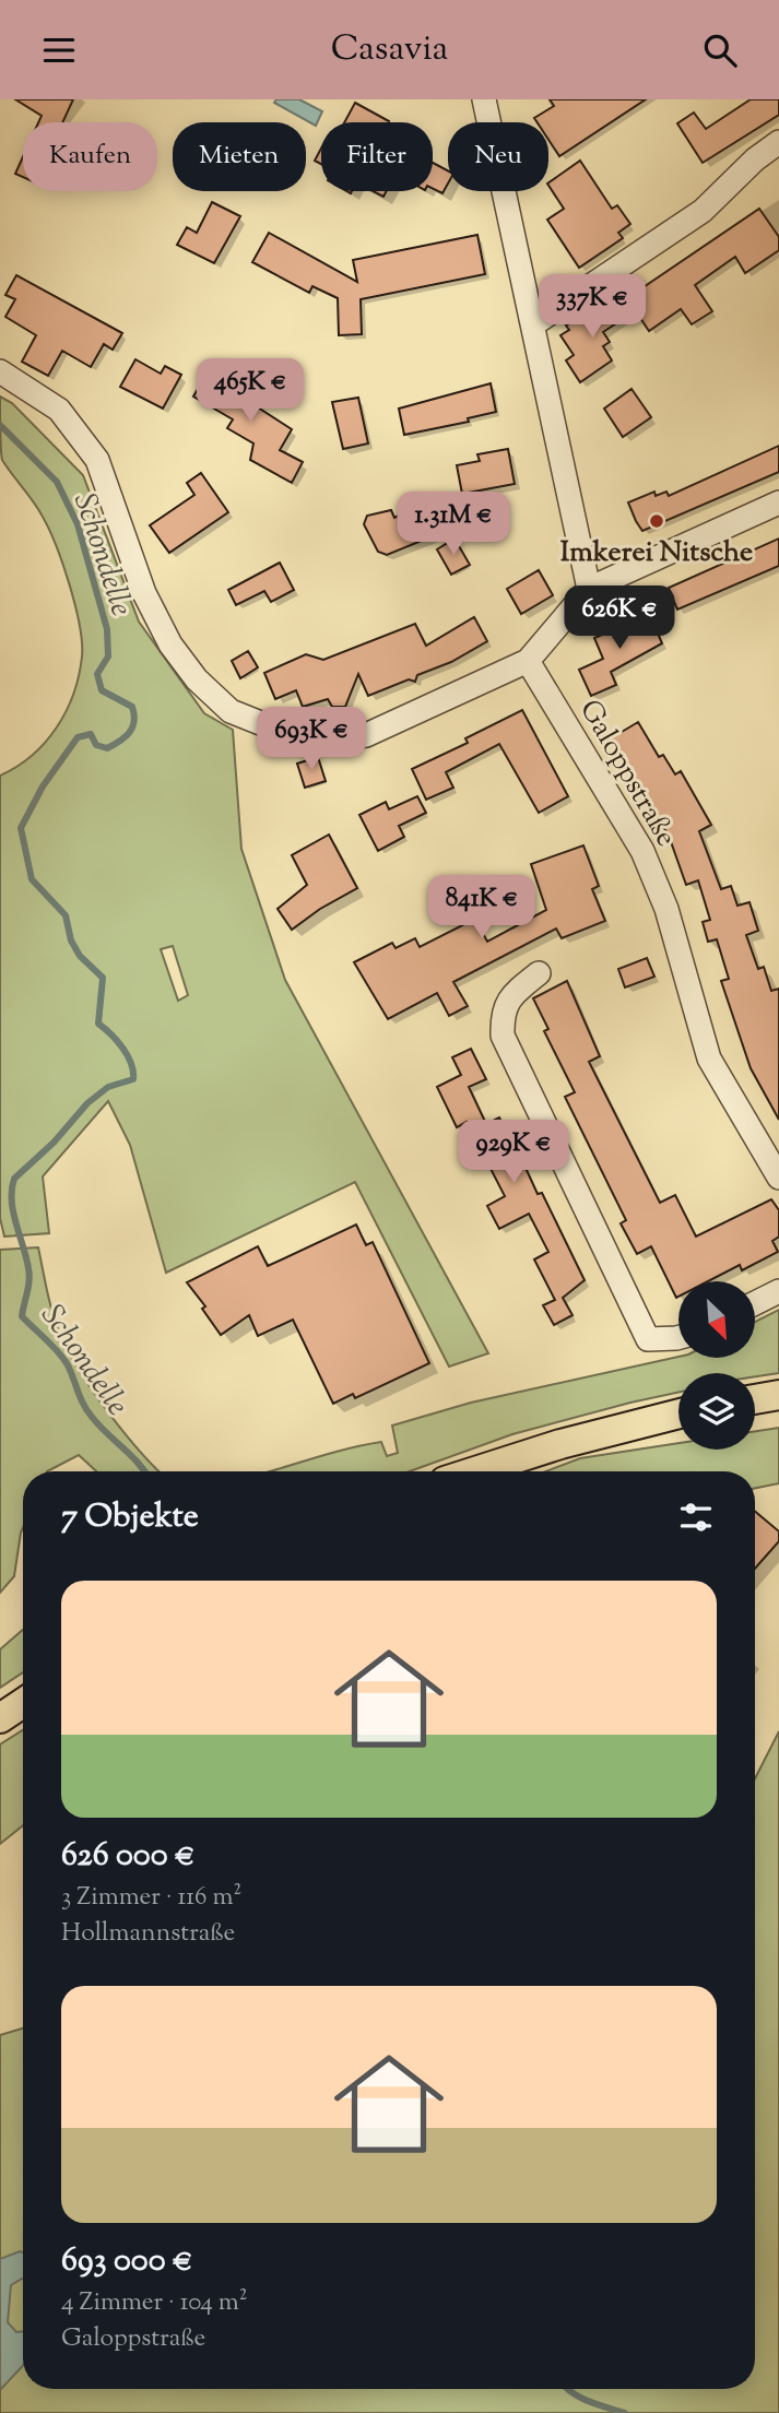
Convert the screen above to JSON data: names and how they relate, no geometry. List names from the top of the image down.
{
  "streets": {
    "street": ["Galoppstraße"]
  },
  "water": ["Schondelle"],
  "places": ["Imkerei Nitsche"],
  "north": "bottom right",
  "page": {
    "header": "Casavia",
    "chip": [
      "Kaufen",
      "Mieten",
      "Filter",
      "Neu"
    ],
    "price": [
      "337K €",
      "465K €",
      "1.31M €",
      "626K €",
      "693K €",
      "841K €",
      "929K €"
    ],
    "heading": "7 Objekte",
    "list": [
      {
        "name": "626 000 €",
        "note": "3 Zimmer · 116 m² · Hollmannstraße"
      },
      {
        "name": "693 000 €",
        "note": "4 Zimmer · 104 m² · Galoppstraße"
      }
    ]
  }
}
